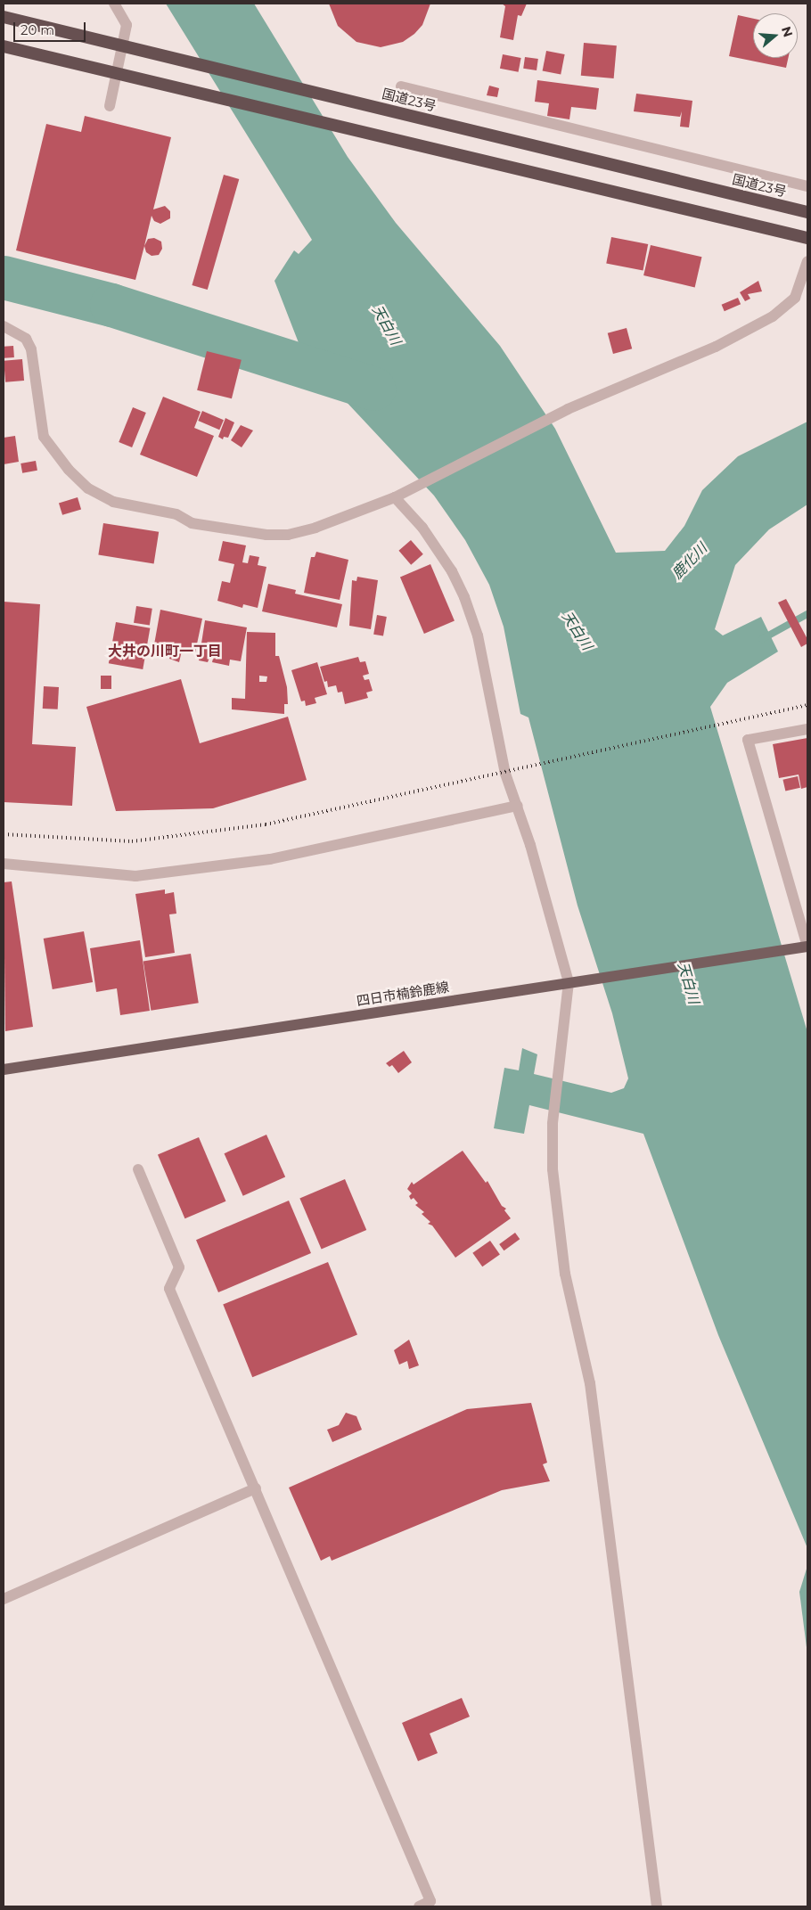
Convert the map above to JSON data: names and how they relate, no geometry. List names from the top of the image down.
{
  "streets": {
    "highway": ["国道23号"],
    "main road": ["四日市楠鈴鹿線"]
  },
  "districts": ["大井の川町一丁目"],
  "water": ["天白川", "鹿化川"],
  "scale_bar": "20 m",
  "north": "right"
}
